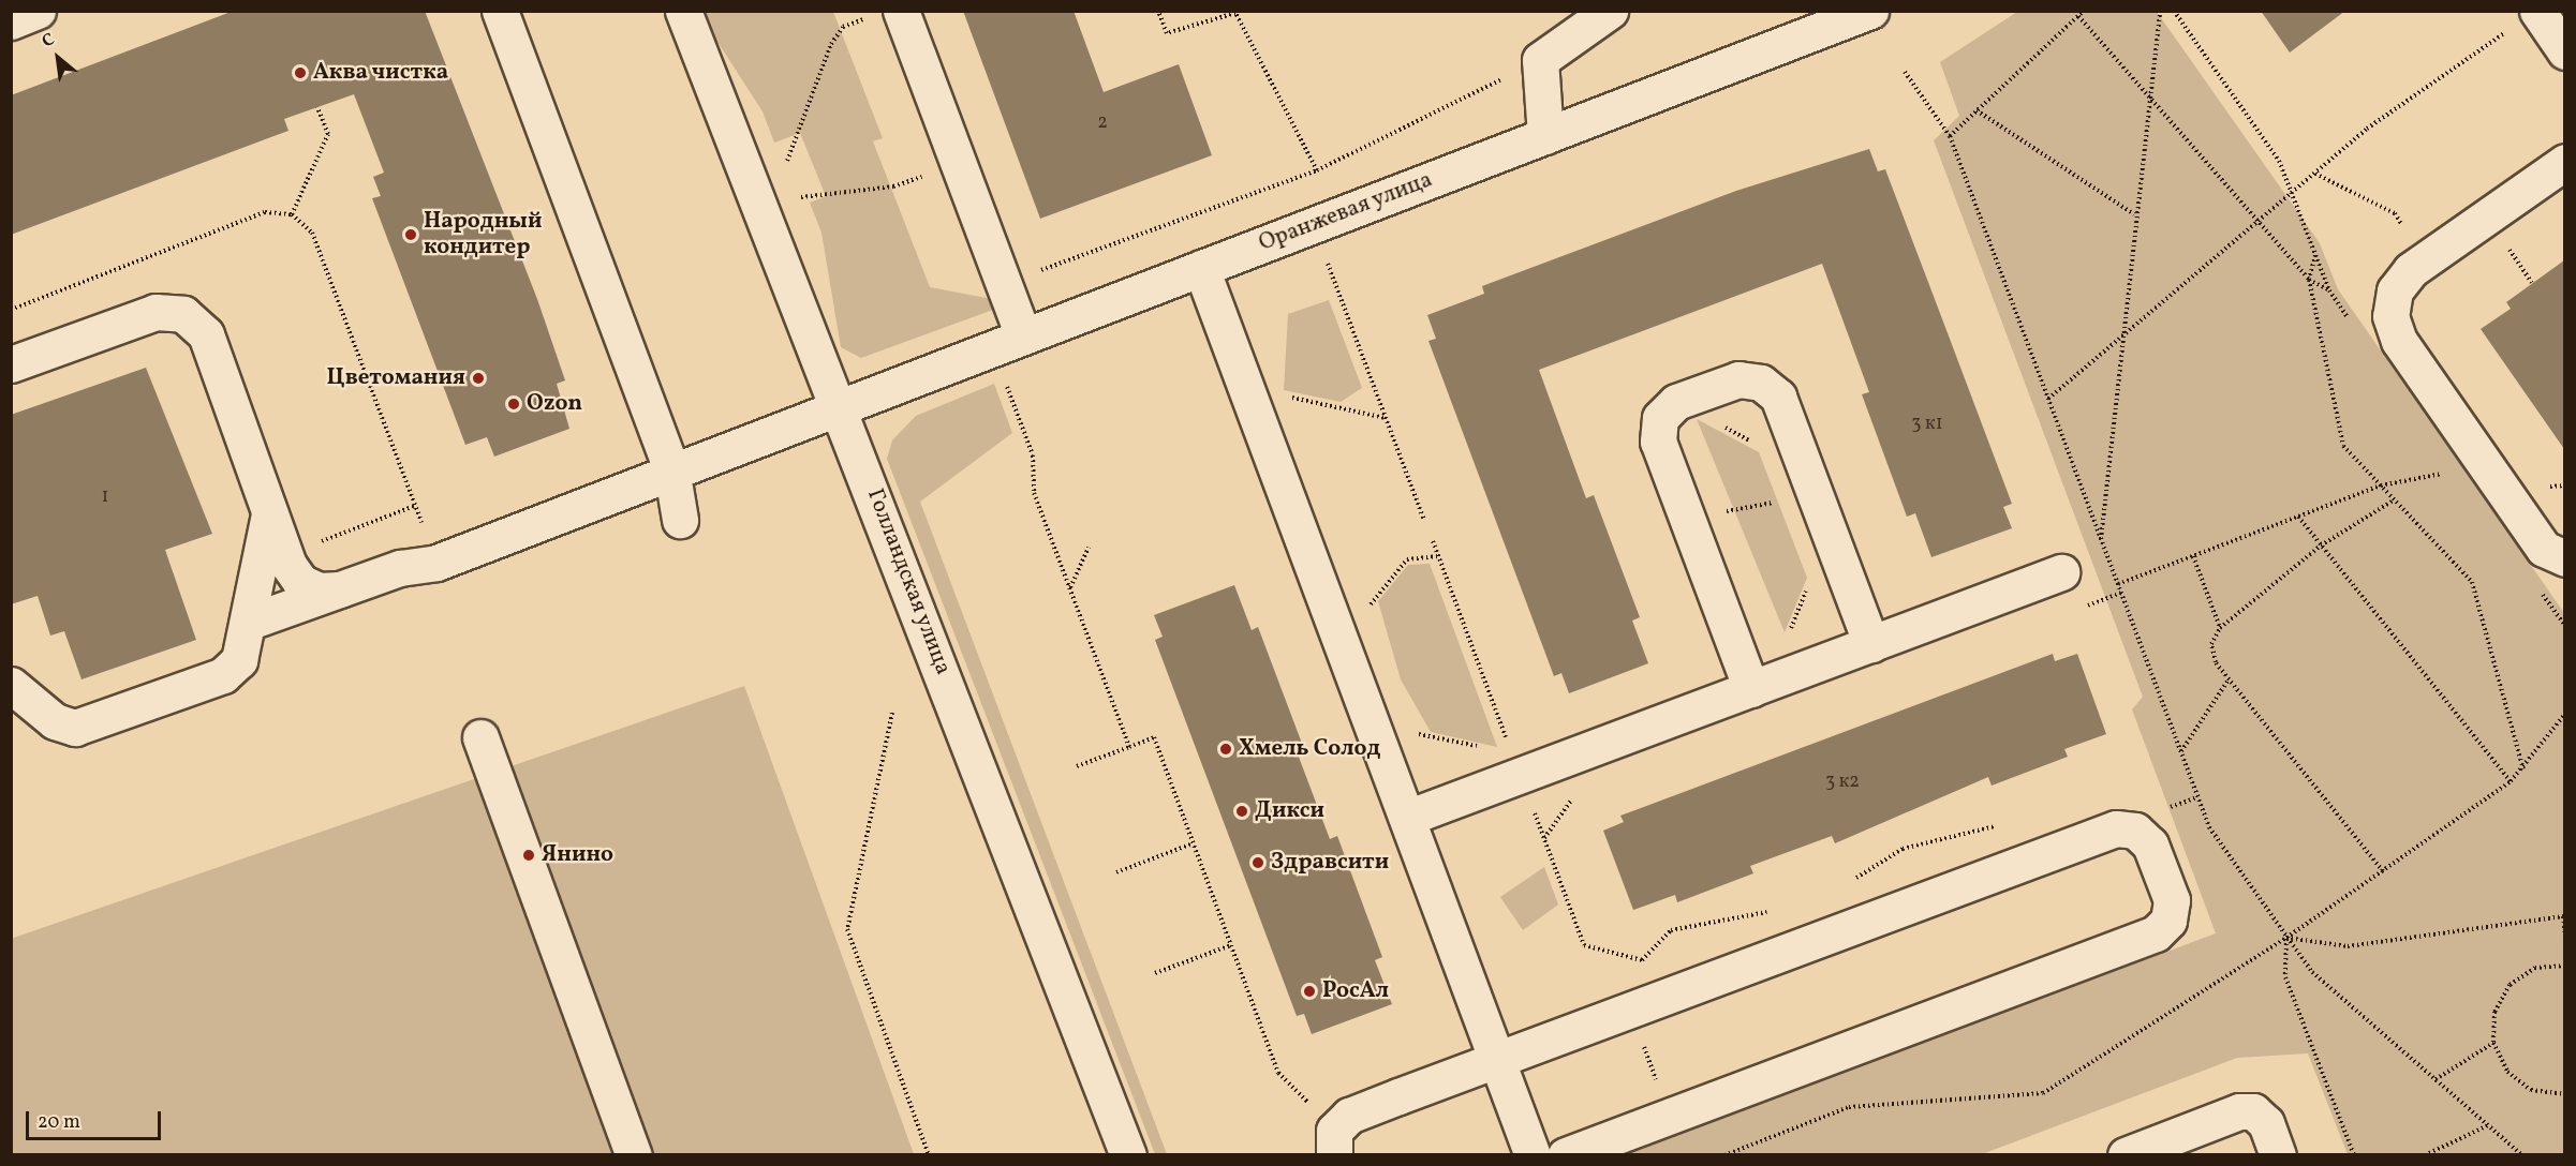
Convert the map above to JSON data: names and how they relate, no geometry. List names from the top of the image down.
{
  "streets": {
    "street": ["Оранжевая улица", "Голландская улица"]
  },
  "crossings": [
    ["Оранжевая улица", "Голландская улица"]
  ],
  "places": [
    "Аква чистка",
    "Народный кондитер",
    "Цветомания",
    "Ozon",
    "Хмель Солод",
    "Дикси",
    "Янино",
    "Здравсити",
    "РосАл"
  ],
  "house_numbers": [
    "2",
    "3 к1",
    "1",
    "3 к2"
  ],
  "scale_bar": "20 m",
  "north": "top left"
}
